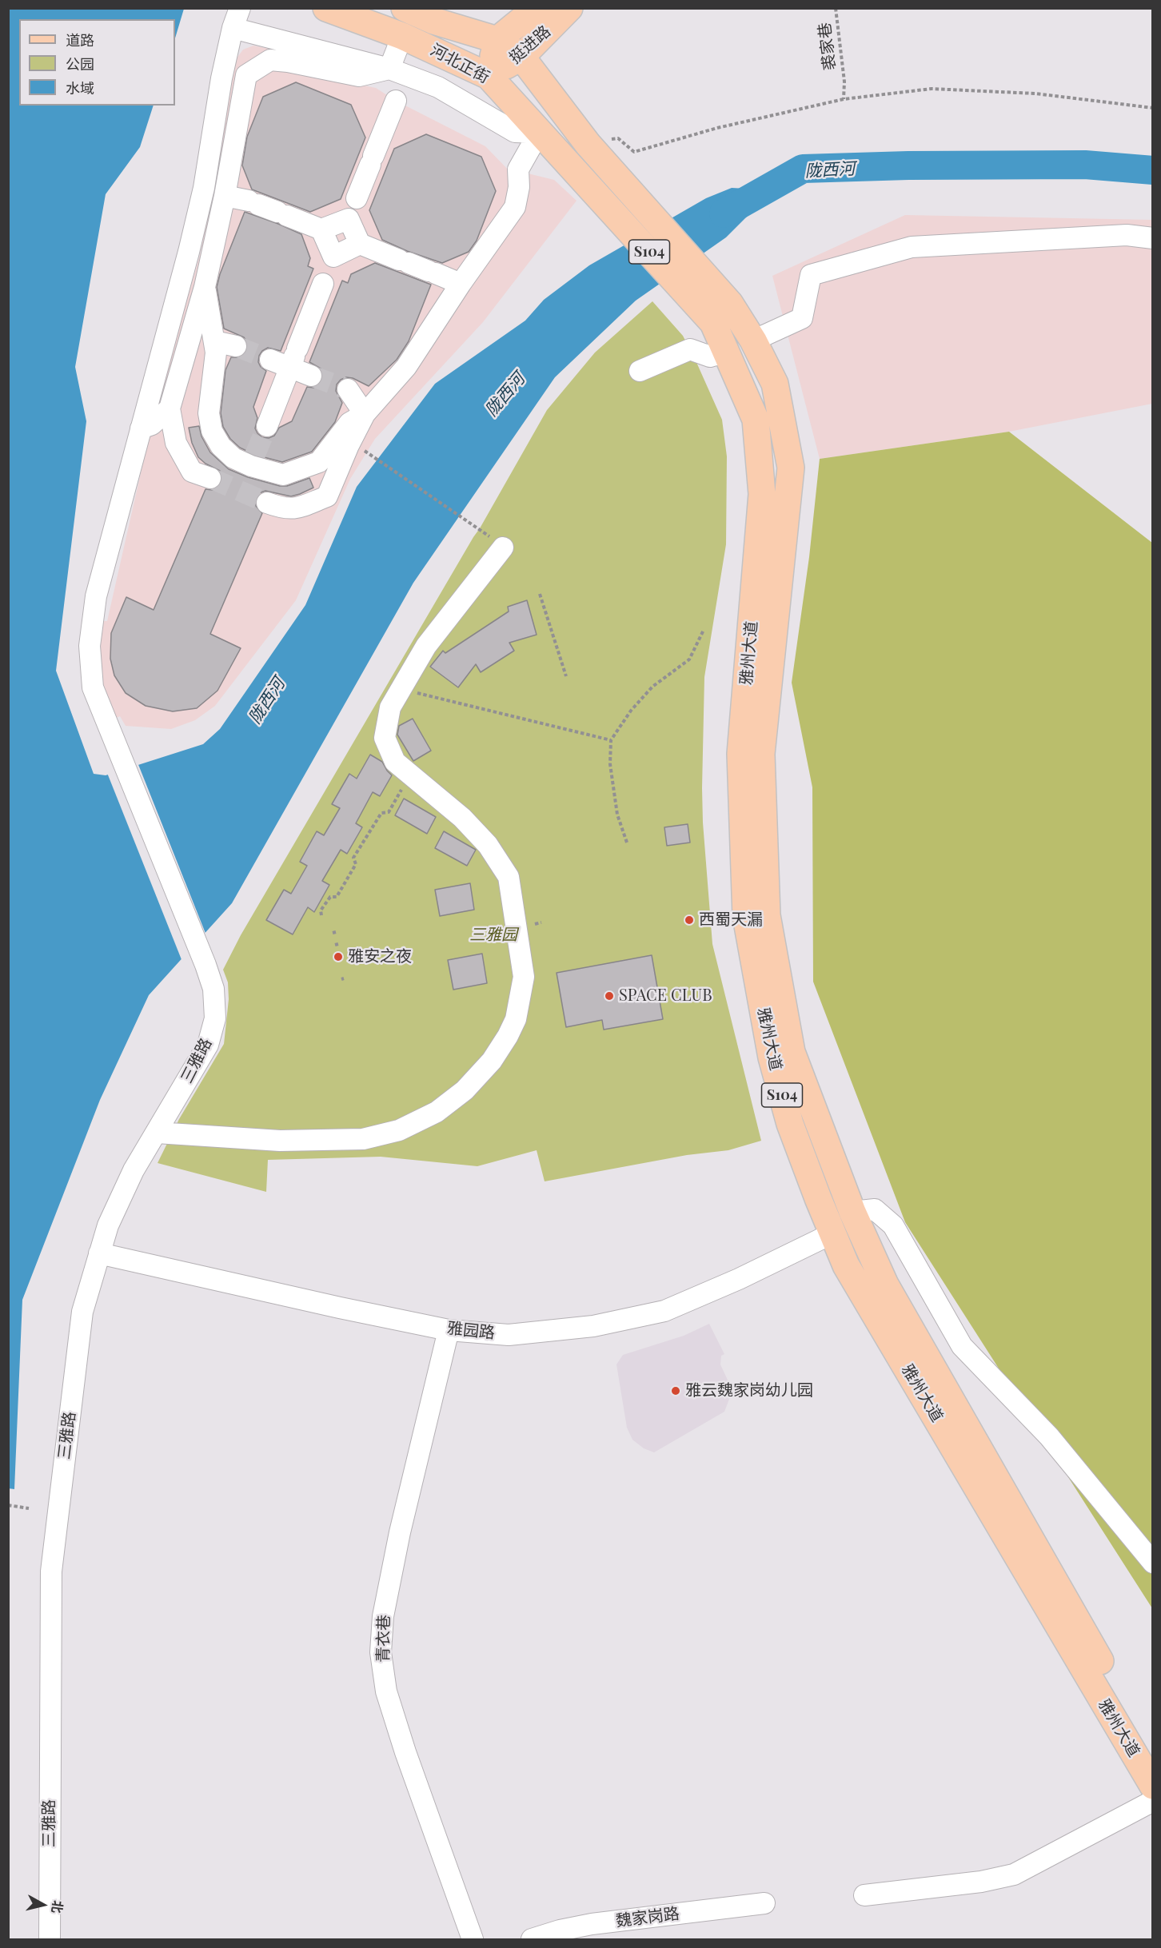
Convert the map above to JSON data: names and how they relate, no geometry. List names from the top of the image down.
{
  "streets": {
    "main road": [
      "挺进路",
      "河北正街",
      "S104",
      "雅州大道"
    ],
    "street": [
      "三雅路",
      "雅园路",
      "青衣巷",
      "魏家岗路"
    ],
    "path": ["裘家巷"]
  },
  "crossings": [
    ["挺进路", "河北正街"],
    ["河北正街", "雅州大道"],
    ["雅州大道", "雅园路"],
    ["三雅路", "雅园路"],
    ["雅园路", "青衣巷"]
  ],
  "water": ["陇西河"],
  "parks": ["三雅园"],
  "places": [
    "西蜀天漏",
    "雅安之夜",
    "SPACE CLUB",
    "雅云魏家岗幼儿园"
  ],
  "legend": ["道路", "公园", "水域"],
  "north": "right"
}
